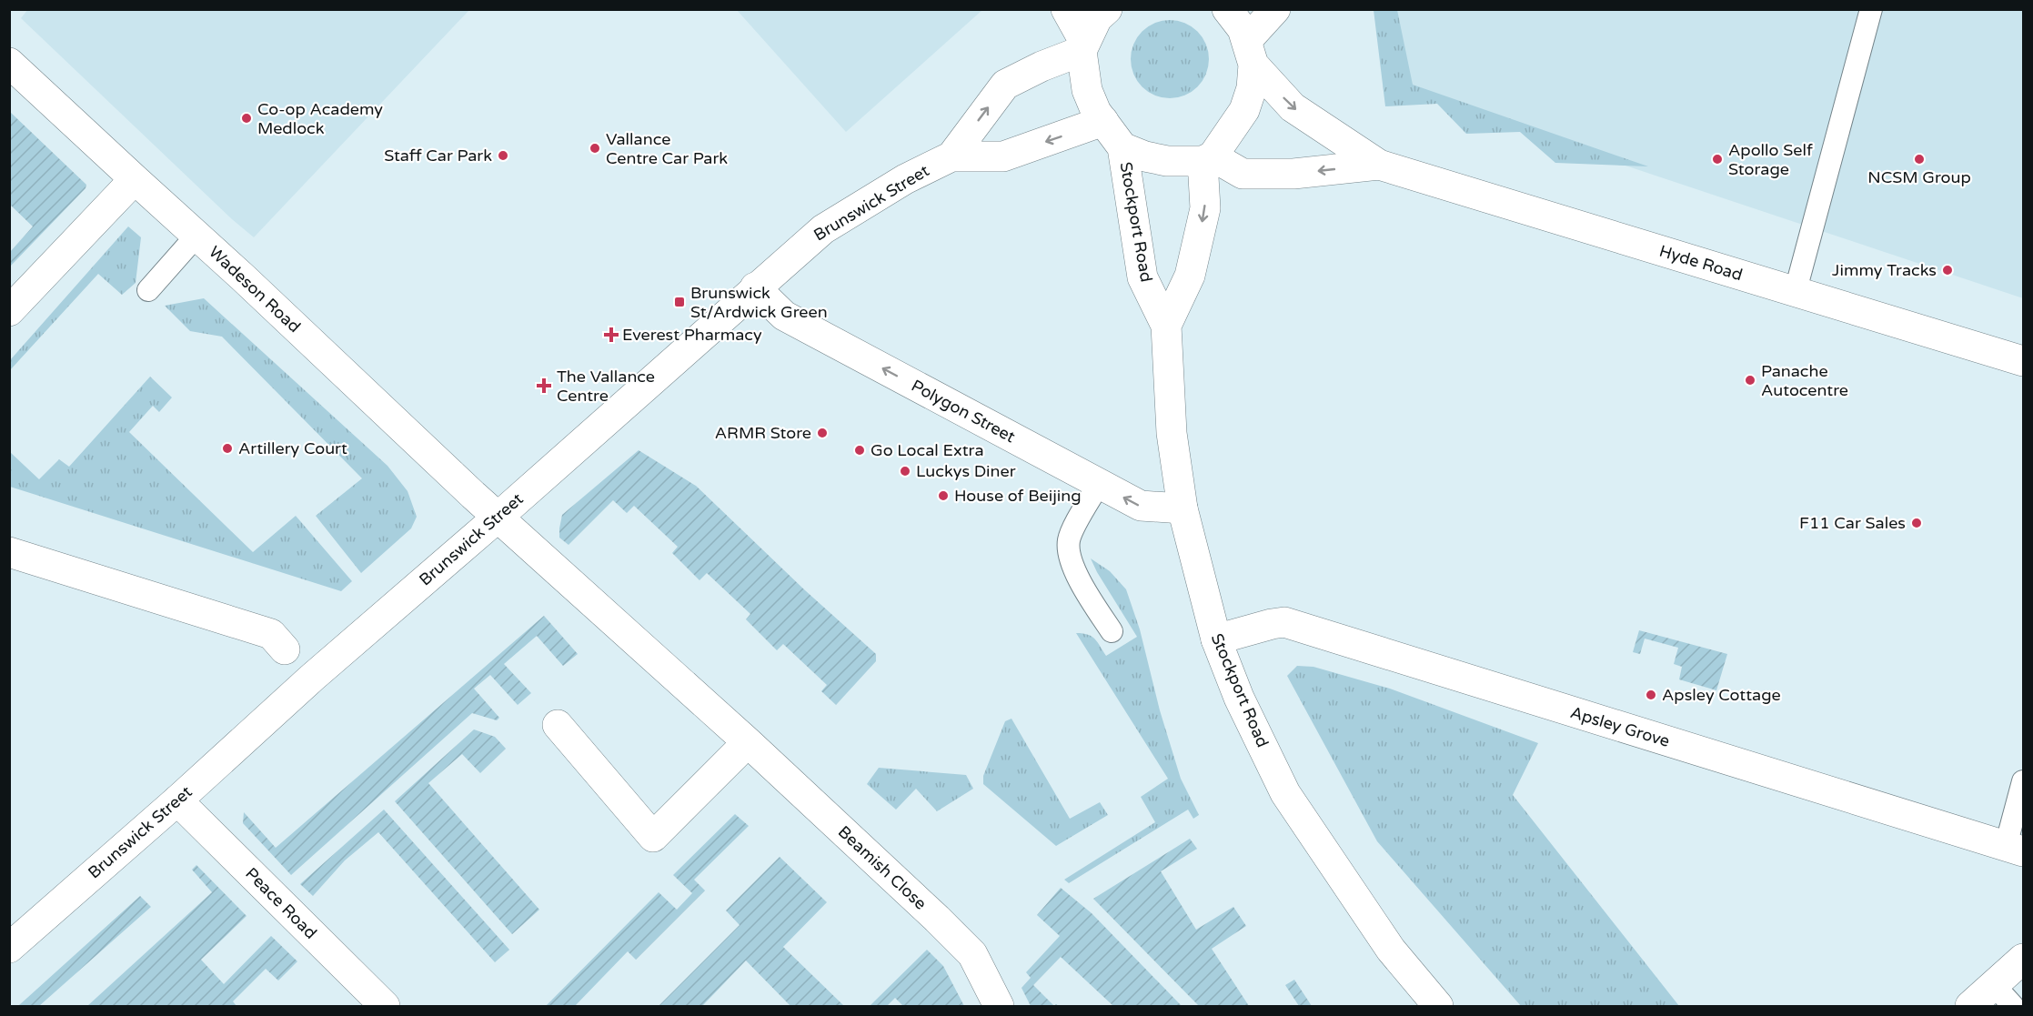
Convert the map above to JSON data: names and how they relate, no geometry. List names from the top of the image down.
{
  "streets": {
    "main road": [
      "Brunswick Street",
      "Stockport Road",
      "Hyde Road",
      "Wadeson Road",
      "Polygon Street",
      "Apsley Grove",
      "Beamish Close",
      "Peace Road"
    ]
  },
  "crossings": [
    ["Brunswick Street", "Wadeson Road"],
    ["Brunswick Street", "Polygon Street"],
    ["Brunswick Street", "Beamish Close"],
    ["Brunswick Street", "Peace Road"],
    ["Stockport Road", "Hyde Road"],
    ["Stockport Road", "Polygon Street"],
    ["Stockport Road", "Apsley Grove"],
    ["Wadeson Road", "Beamish Close"]
  ],
  "one_way": ["Polygon Street"],
  "places": {
    "other": [
      "Co-op Academy Medlock",
      "Vallance Centre Car Park",
      "Staff Car Park",
      "Apollo Self Storage",
      "NCSM Group",
      "Jimmy Tracks",
      "Panache Autocentre",
      "ARMR Store",
      "Artillery Court",
      "Go Local Extra",
      "Luckys Diner",
      "House of Beijing",
      "F11 Car Sales",
      "Apsley Cottage"
    ],
    "transit": ["Brunswick St/Ardwick Green"],
    "health": ["Everest Pharmacy", "The Vallance Centre"]
  }
}
